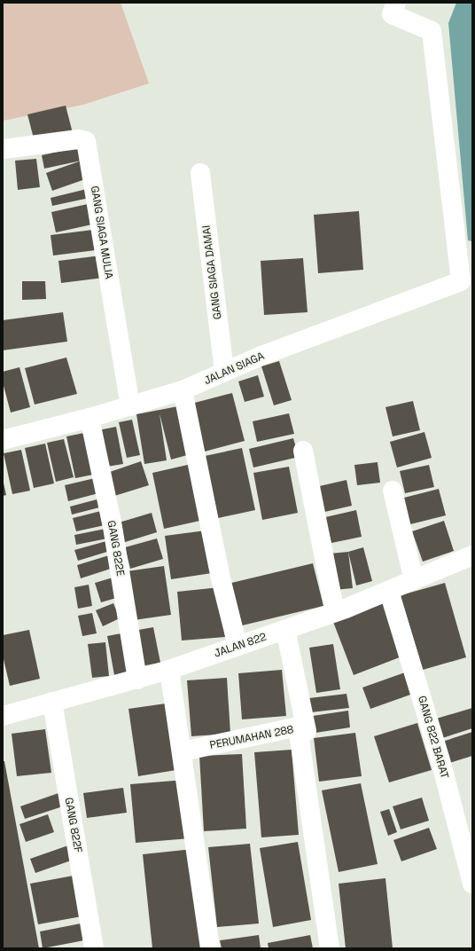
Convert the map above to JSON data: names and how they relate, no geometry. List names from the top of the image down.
{
  "streets": {
    "street": [
      "GANG SIAGA MULIA",
      "GANG SIAGA DAMAI",
      "JALAN SIAGA",
      "GANG 822E",
      "JALAN 822",
      "PERUMAHAN 288",
      "GANG 822 BARAT",
      "GANG 822F"
    ]
  },
  "crossings": [
    ["GANG SIAGA MULIA", "JALAN SIAGA"],
    ["GANG SIAGA DAMAI", "JALAN SIAGA"],
    ["JALAN SIAGA", "GANG 822E"],
    ["GANG 822E", "JALAN 822"],
    ["JALAN 822", "GANG 822 BARAT"],
    ["JALAN 822", "GANG 822F"]
  ]
}
